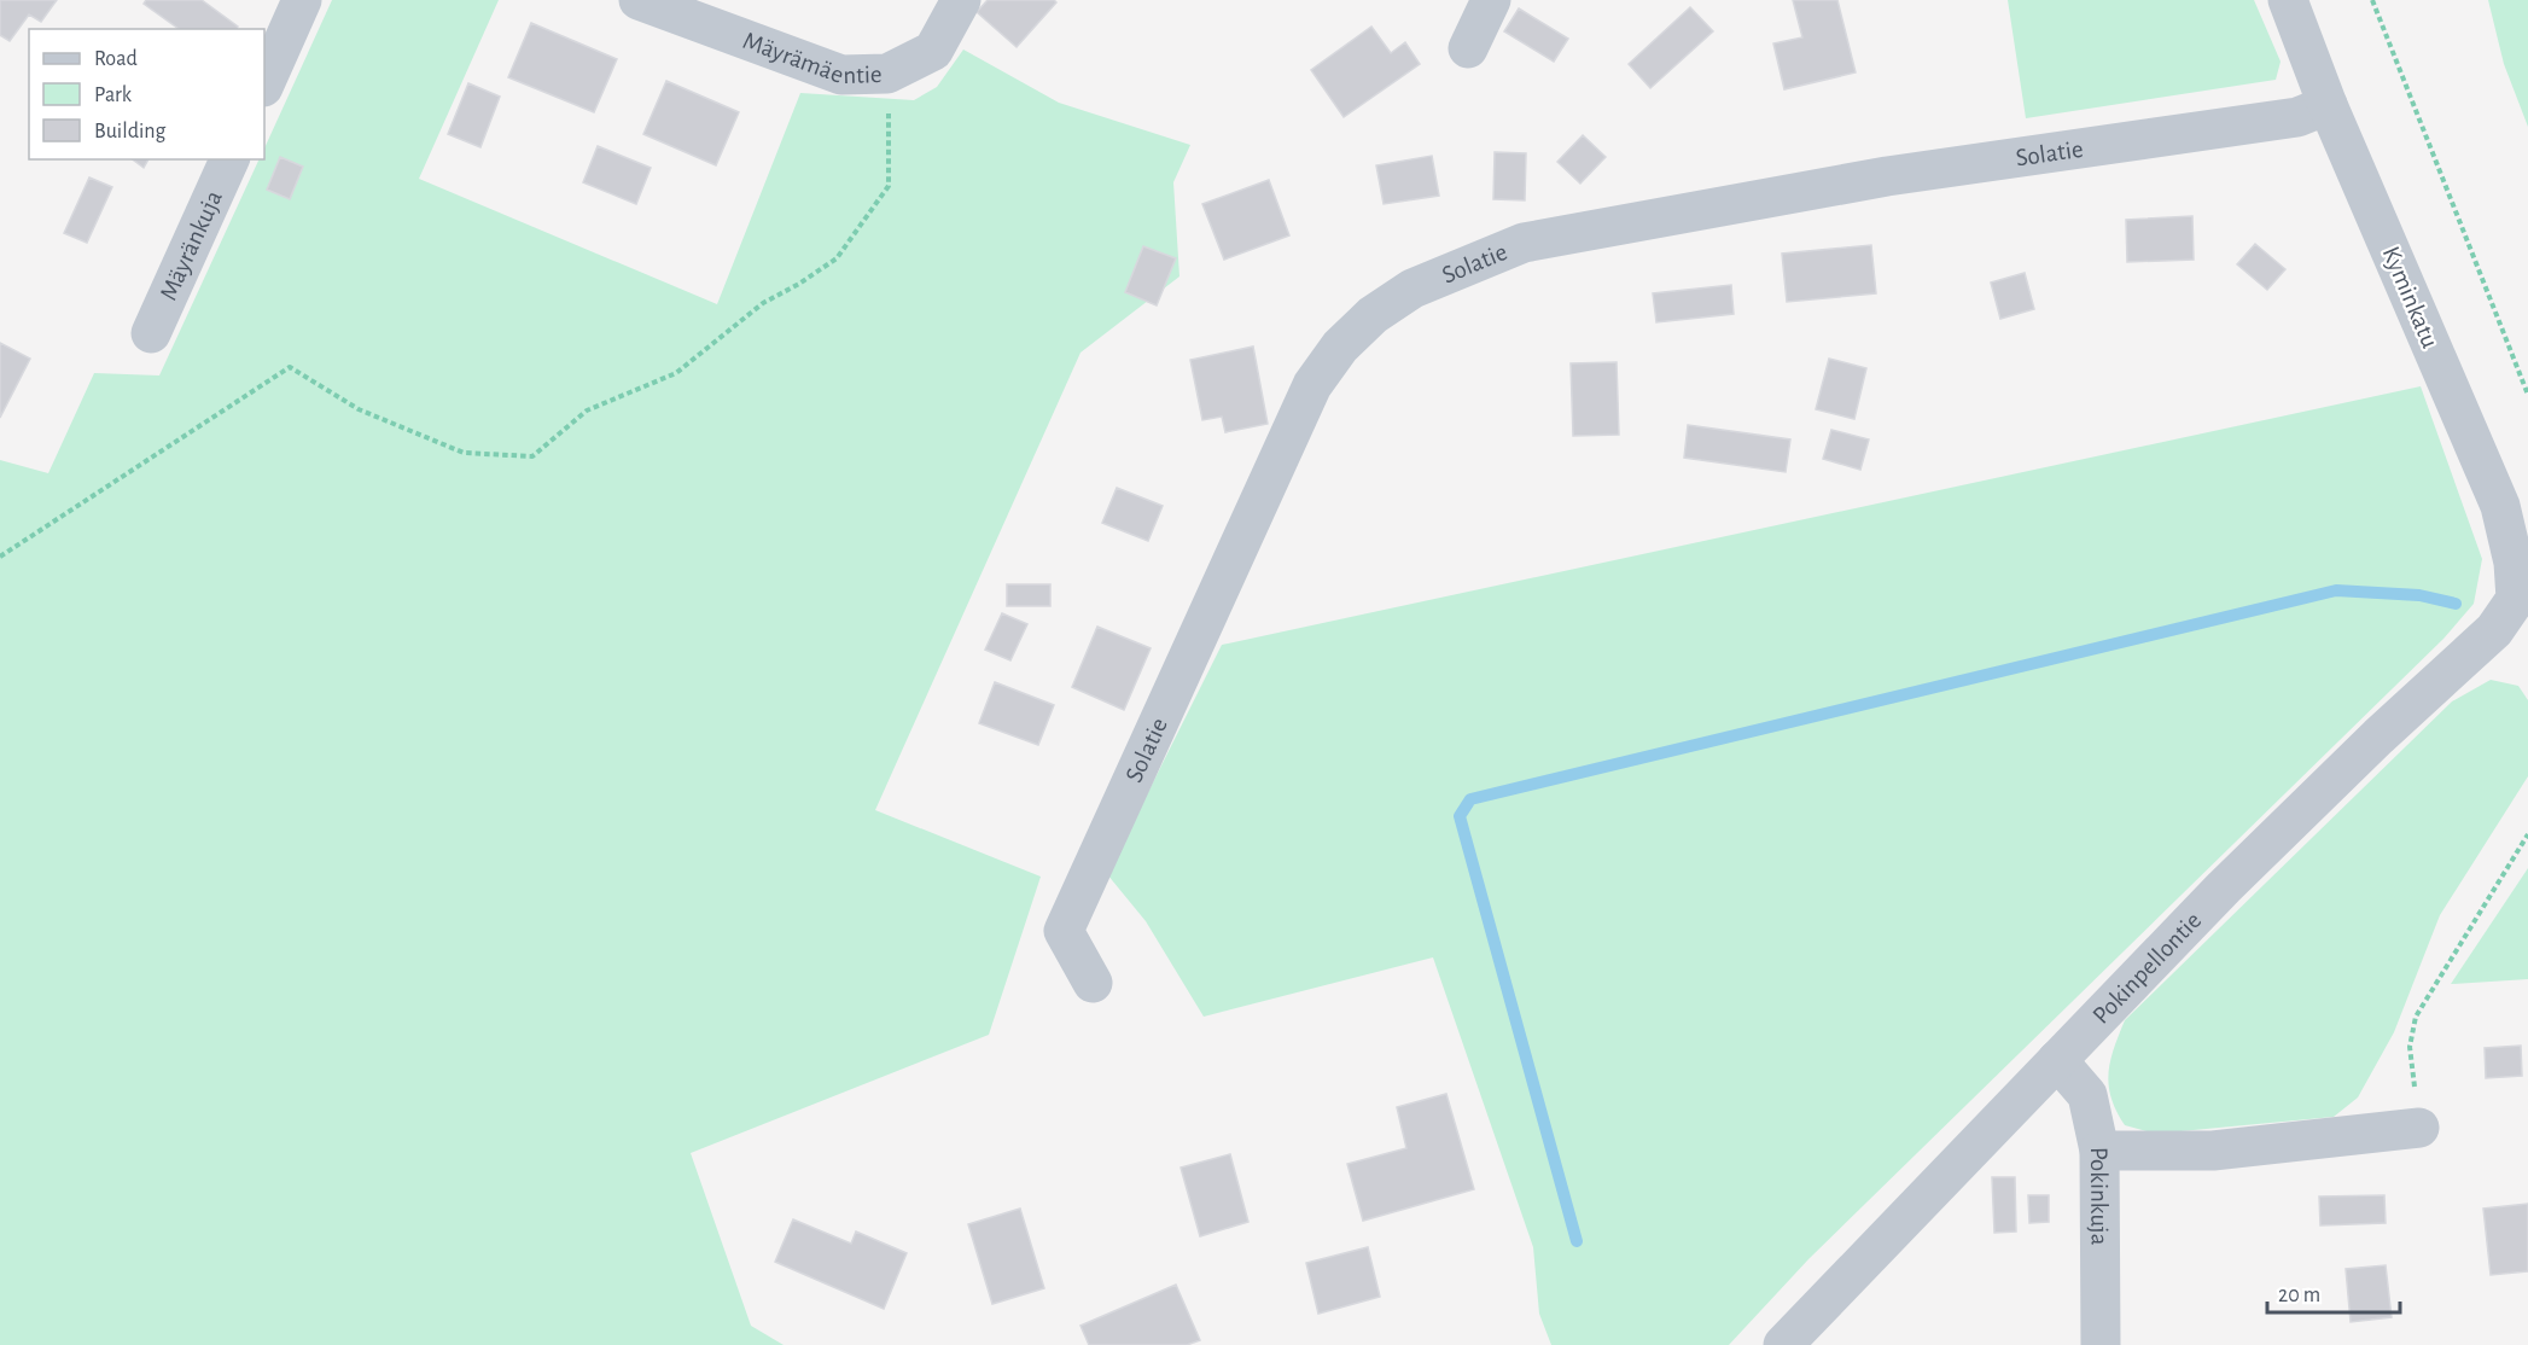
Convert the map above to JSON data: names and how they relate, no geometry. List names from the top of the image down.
{
  "streets": {
    "street": [
      "Mäyrämäentie",
      "Solatie",
      "Mäyränkuja",
      "Kyminkatu",
      "Pokinpellontie",
      "Pokinkuja"
    ]
  },
  "crossings": [
    ["Solatie", "Kyminkatu"],
    ["Kyminkatu", "Pokinpellontie"],
    ["Pokinpellontie", "Pokinkuja"]
  ],
  "legend": ["Road", "Park", "Building"],
  "scale_bar": "20 m"
}
